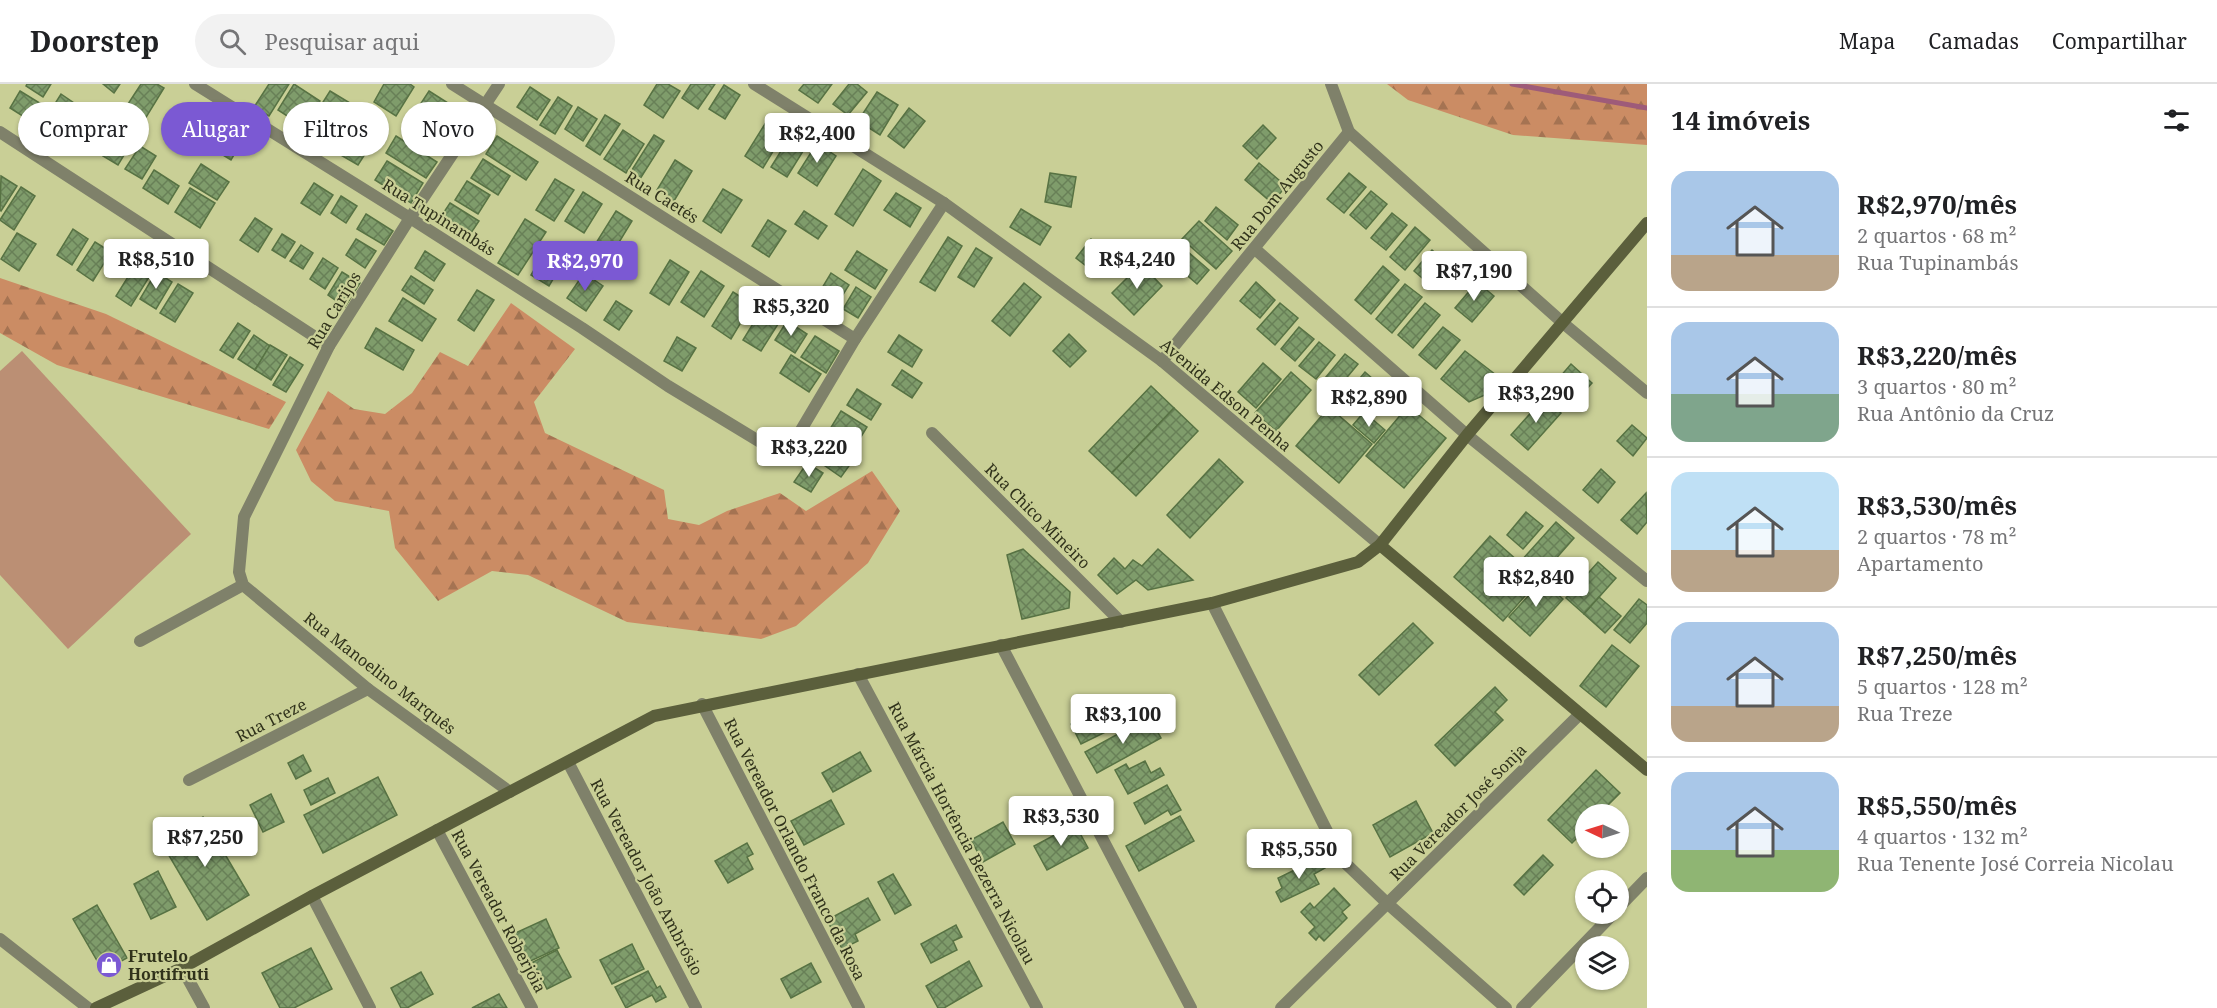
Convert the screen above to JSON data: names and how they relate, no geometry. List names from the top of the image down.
{
  "streets": {
    "street": [
      "Rua Dom Augusto",
      "Rua Caetés",
      "Rua Tupinambás",
      "Rua Carijos",
      "Avenida Edson Penha",
      "Rua Chico Mineiro",
      "Rua Manoelino Marquês",
      "Rua Treze",
      "Rua Vereador José Sonja",
      "Rua Márcia Hortência Bezerra Nicolau",
      "Rua Vereador Orlando Franco da Rosa",
      "Rua Vereador João Ambrósio",
      "Rua Vereador Roberjóia"
    ]
  },
  "crossings": [
    ["Rua Dom Augusto", "Avenida Edson Penha"],
    ["Rua Caetés", "Rua Tupinambás"],
    ["Rua Tupinambás", "Rua Carijos"],
    ["Rua Carijos", "Rua Manoelino Marquês"],
    ["Avenida Edson Penha", "Rua Vereador José Sonja"],
    ["Rua Manoelino Marquês", "Rua Treze"]
  ],
  "places": {
    "shop": ["Frutelo Hortifruti"]
  },
  "north": "left",
  "page": {
    "header": "Doorstep",
    "search": "Pesquisar aqui",
    "nav": ["Mapa", "Camadas", "Compartilhar"],
    "heading": "14 imóveis",
    "chip": [
      "Comprar",
      "Alugar",
      "Filtros",
      "Novo"
    ],
    "price": [
      "R$2,400",
      "R$8,510",
      "R$4,240",
      "R$2,970",
      "R$7,190",
      "R$5,320",
      "R$3,290",
      "R$2,890",
      "R$3,220",
      "R$2,840",
      "R$3,100",
      "R$3,530",
      "R$7,250",
      "R$5,550"
    ],
    "list": [
      {
        "name": "R$2,970/mês",
        "note": "2 quartos · 68 m² · Rua Tupinambás"
      },
      {
        "name": "R$3,220/mês",
        "note": "3 quartos · 80 m² · Rua Antônio da Cruz"
      },
      {
        "name": "R$3,530/mês",
        "note": "2 quartos · 78 m² · Apartamento"
      },
      {
        "name": "R$7,250/mês",
        "note": "5 quartos · 128 m² · Rua Treze"
      },
      {
        "name": "R$5,550/mês",
        "note": "4 quartos · 132 m² · Rua Tenente José Correia Nicolau"
      }
    ]
  }
}
